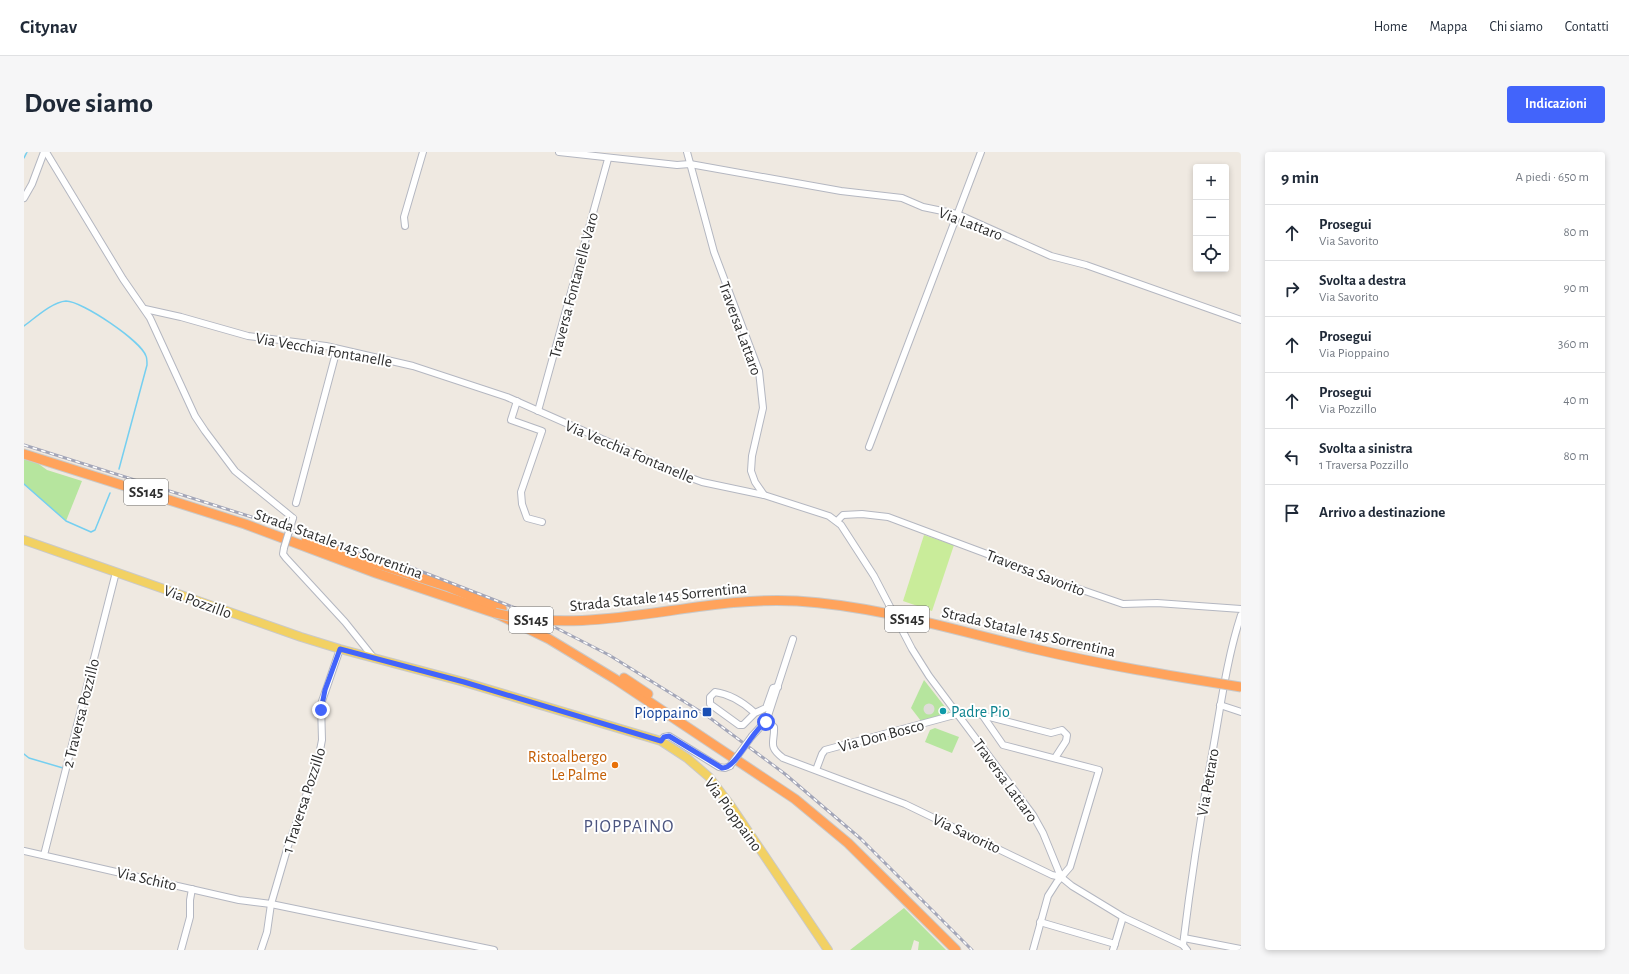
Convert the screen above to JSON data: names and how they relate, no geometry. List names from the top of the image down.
{
  "streets": {
    "highway": ["SS145", "Strada Statale 145 Sorrentina"],
    "main road": ["Via Pozzillo", "Via Pioppaino"],
    "street": [
      "Via Lattaro",
      "Traversa Fontanelle Varo",
      "Traversa Lattaro",
      "Via Vecchia Fontanelle",
      "Traversa Savorito",
      "2 Traversa Pozzillo",
      "Via Don Bosco",
      "Via Petraro",
      "1 Traversa Pozzillo",
      "Via Savorito",
      "Via Schito"
    ]
  },
  "crossings": [
    ["Via Lattaro", "Traversa Fontanelle Varo"],
    ["Via Lattaro", "Traversa Lattaro"],
    ["Traversa Fontanelle Varo", "Via Vecchia Fontanelle"],
    ["Traversa Lattaro", "Via Vecchia Fontanelle"],
    ["Traversa Lattaro", "Traversa Savorito"],
    ["Traversa Lattaro", "Via Don Bosco"],
    ["Traversa Lattaro", "Via Savorito"],
    ["Via Pozzillo", "2 Traversa Pozzillo"],
    ["Via Pozzillo", "1 Traversa Pozzillo"],
    ["Via Pozzillo", "Via Pioppaino"],
    ["2 Traversa Pozzillo", "Via Schito"],
    ["Via Don Bosco", "Via Savorito"],
    ["Via Petraro", "Via Savorito"],
    ["1 Traversa Pozzillo", "Via Schito"]
  ],
  "districts": ["PIOPPAINO"],
  "places": {
    "other": ["Padre Pio", "Ristoalbergo Le Palme"],
    "transit": ["Pioppaino"]
  },
  "page": {
    "header": "Citynav",
    "nav": [
      "Home",
      "Mappa",
      "Chi siamo",
      "Contatti"
    ],
    "buttons": "Indicazioni",
    "title": "Dove siamo",
    "heading": ["9 min", "A piedi · 650 m"],
    "map_buttons": ["+", "−"],
    "list": [
      ["Prosegui", "Via Savorito", "80 m"],
      ["Svolta a destra", "Via Savorito", "90 m"],
      ["Prosegui", "Via Pioppaino", "360 m"],
      ["Prosegui", "Via Pozzillo", "40 m"],
      ["Svolta a sinistra", "1 Traversa Pozzillo", "80 m"],
      "Arrivo a destinazione"
    ]
  }
}
